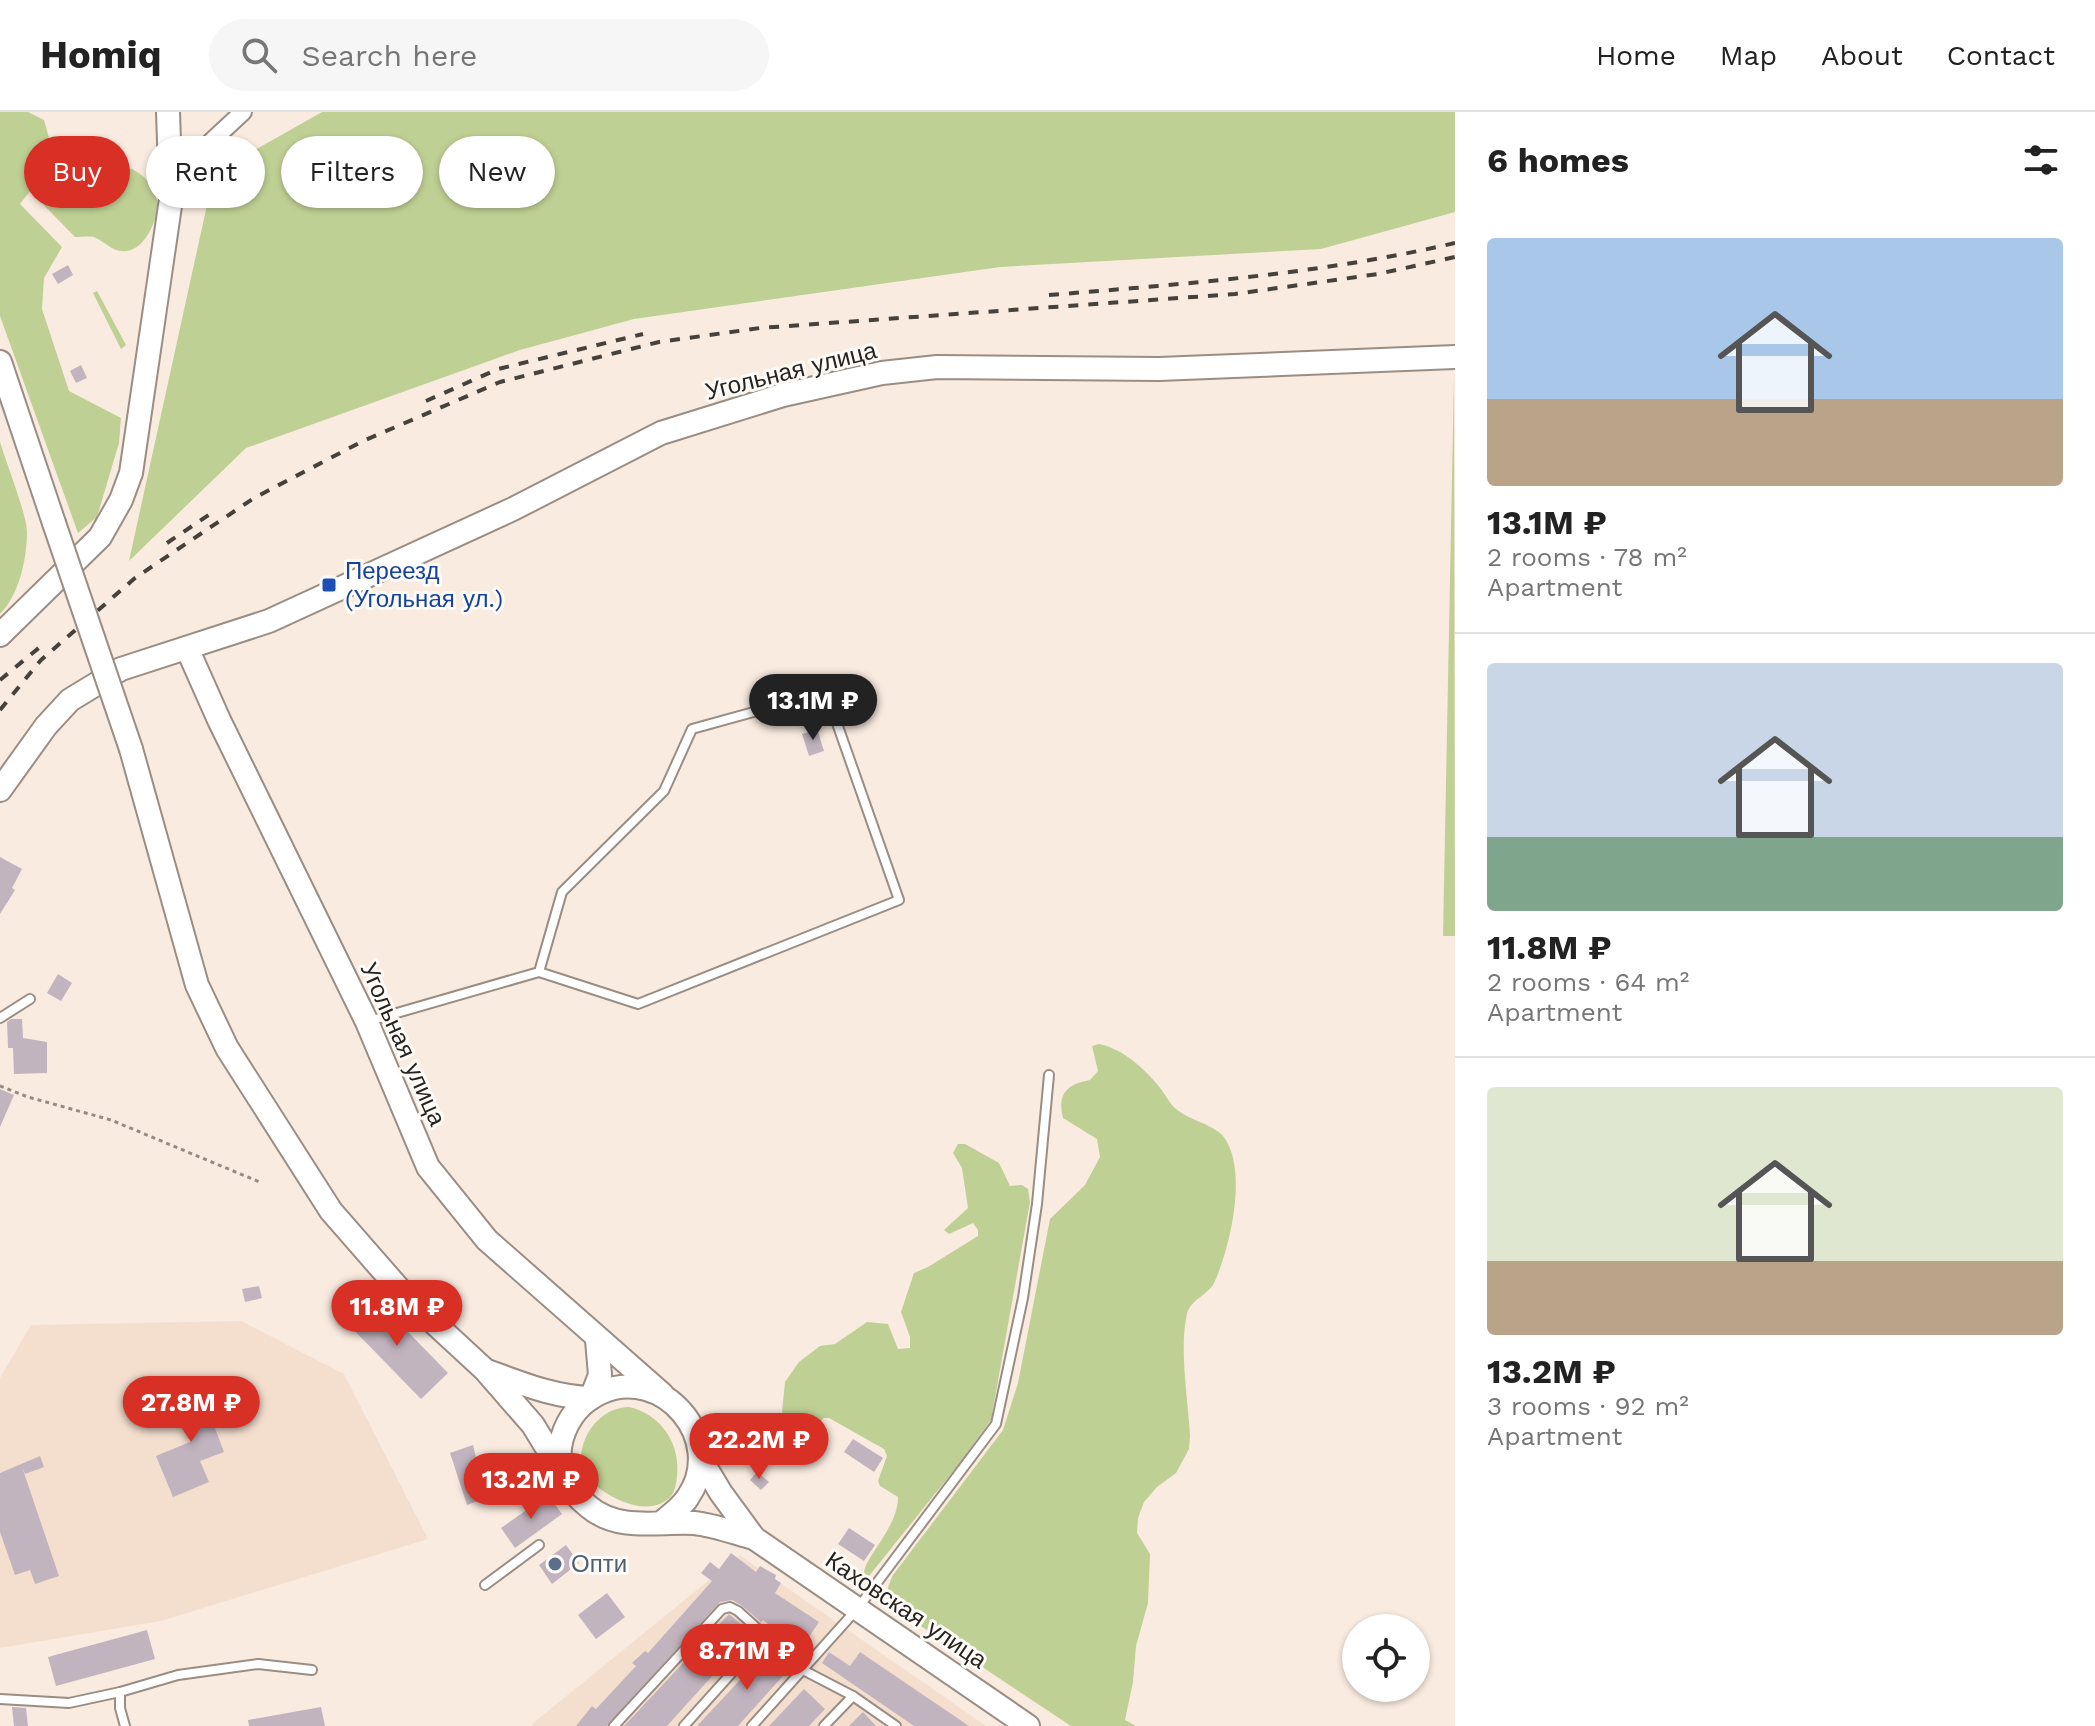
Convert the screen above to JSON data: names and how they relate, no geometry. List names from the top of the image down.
{
  "streets": {
    "main road": ["Угольная улица", "Каховская улица"]
  },
  "places": {
    "transit": ["Переезд (Угольная ул.)"],
    "other": ["Опти"]
  },
  "page": {
    "header": "Homiq",
    "search": "Search here",
    "nav": [
      "Home",
      "Map",
      "About",
      "Contact"
    ],
    "heading": "6 homes",
    "chip": [
      "Buy",
      "Rent",
      "Filters",
      "New"
    ],
    "list": [
      {
        "name": "13.1M ₽",
        "note": "2 rooms · 78 m² · Apartment"
      },
      {
        "name": "11.8M ₽",
        "note": "2 rooms · 64 m² · Apartment"
      },
      {
        "name": "13.2M ₽",
        "note": "3 rooms · 92 m² · Apartment"
      }
    ],
    "price": [
      "13.1M ₽",
      "11.8M ₽",
      "27.8M ₽",
      "22.2M ₽",
      "13.2M ₽",
      "8.71M ₽"
    ]
  }
}
